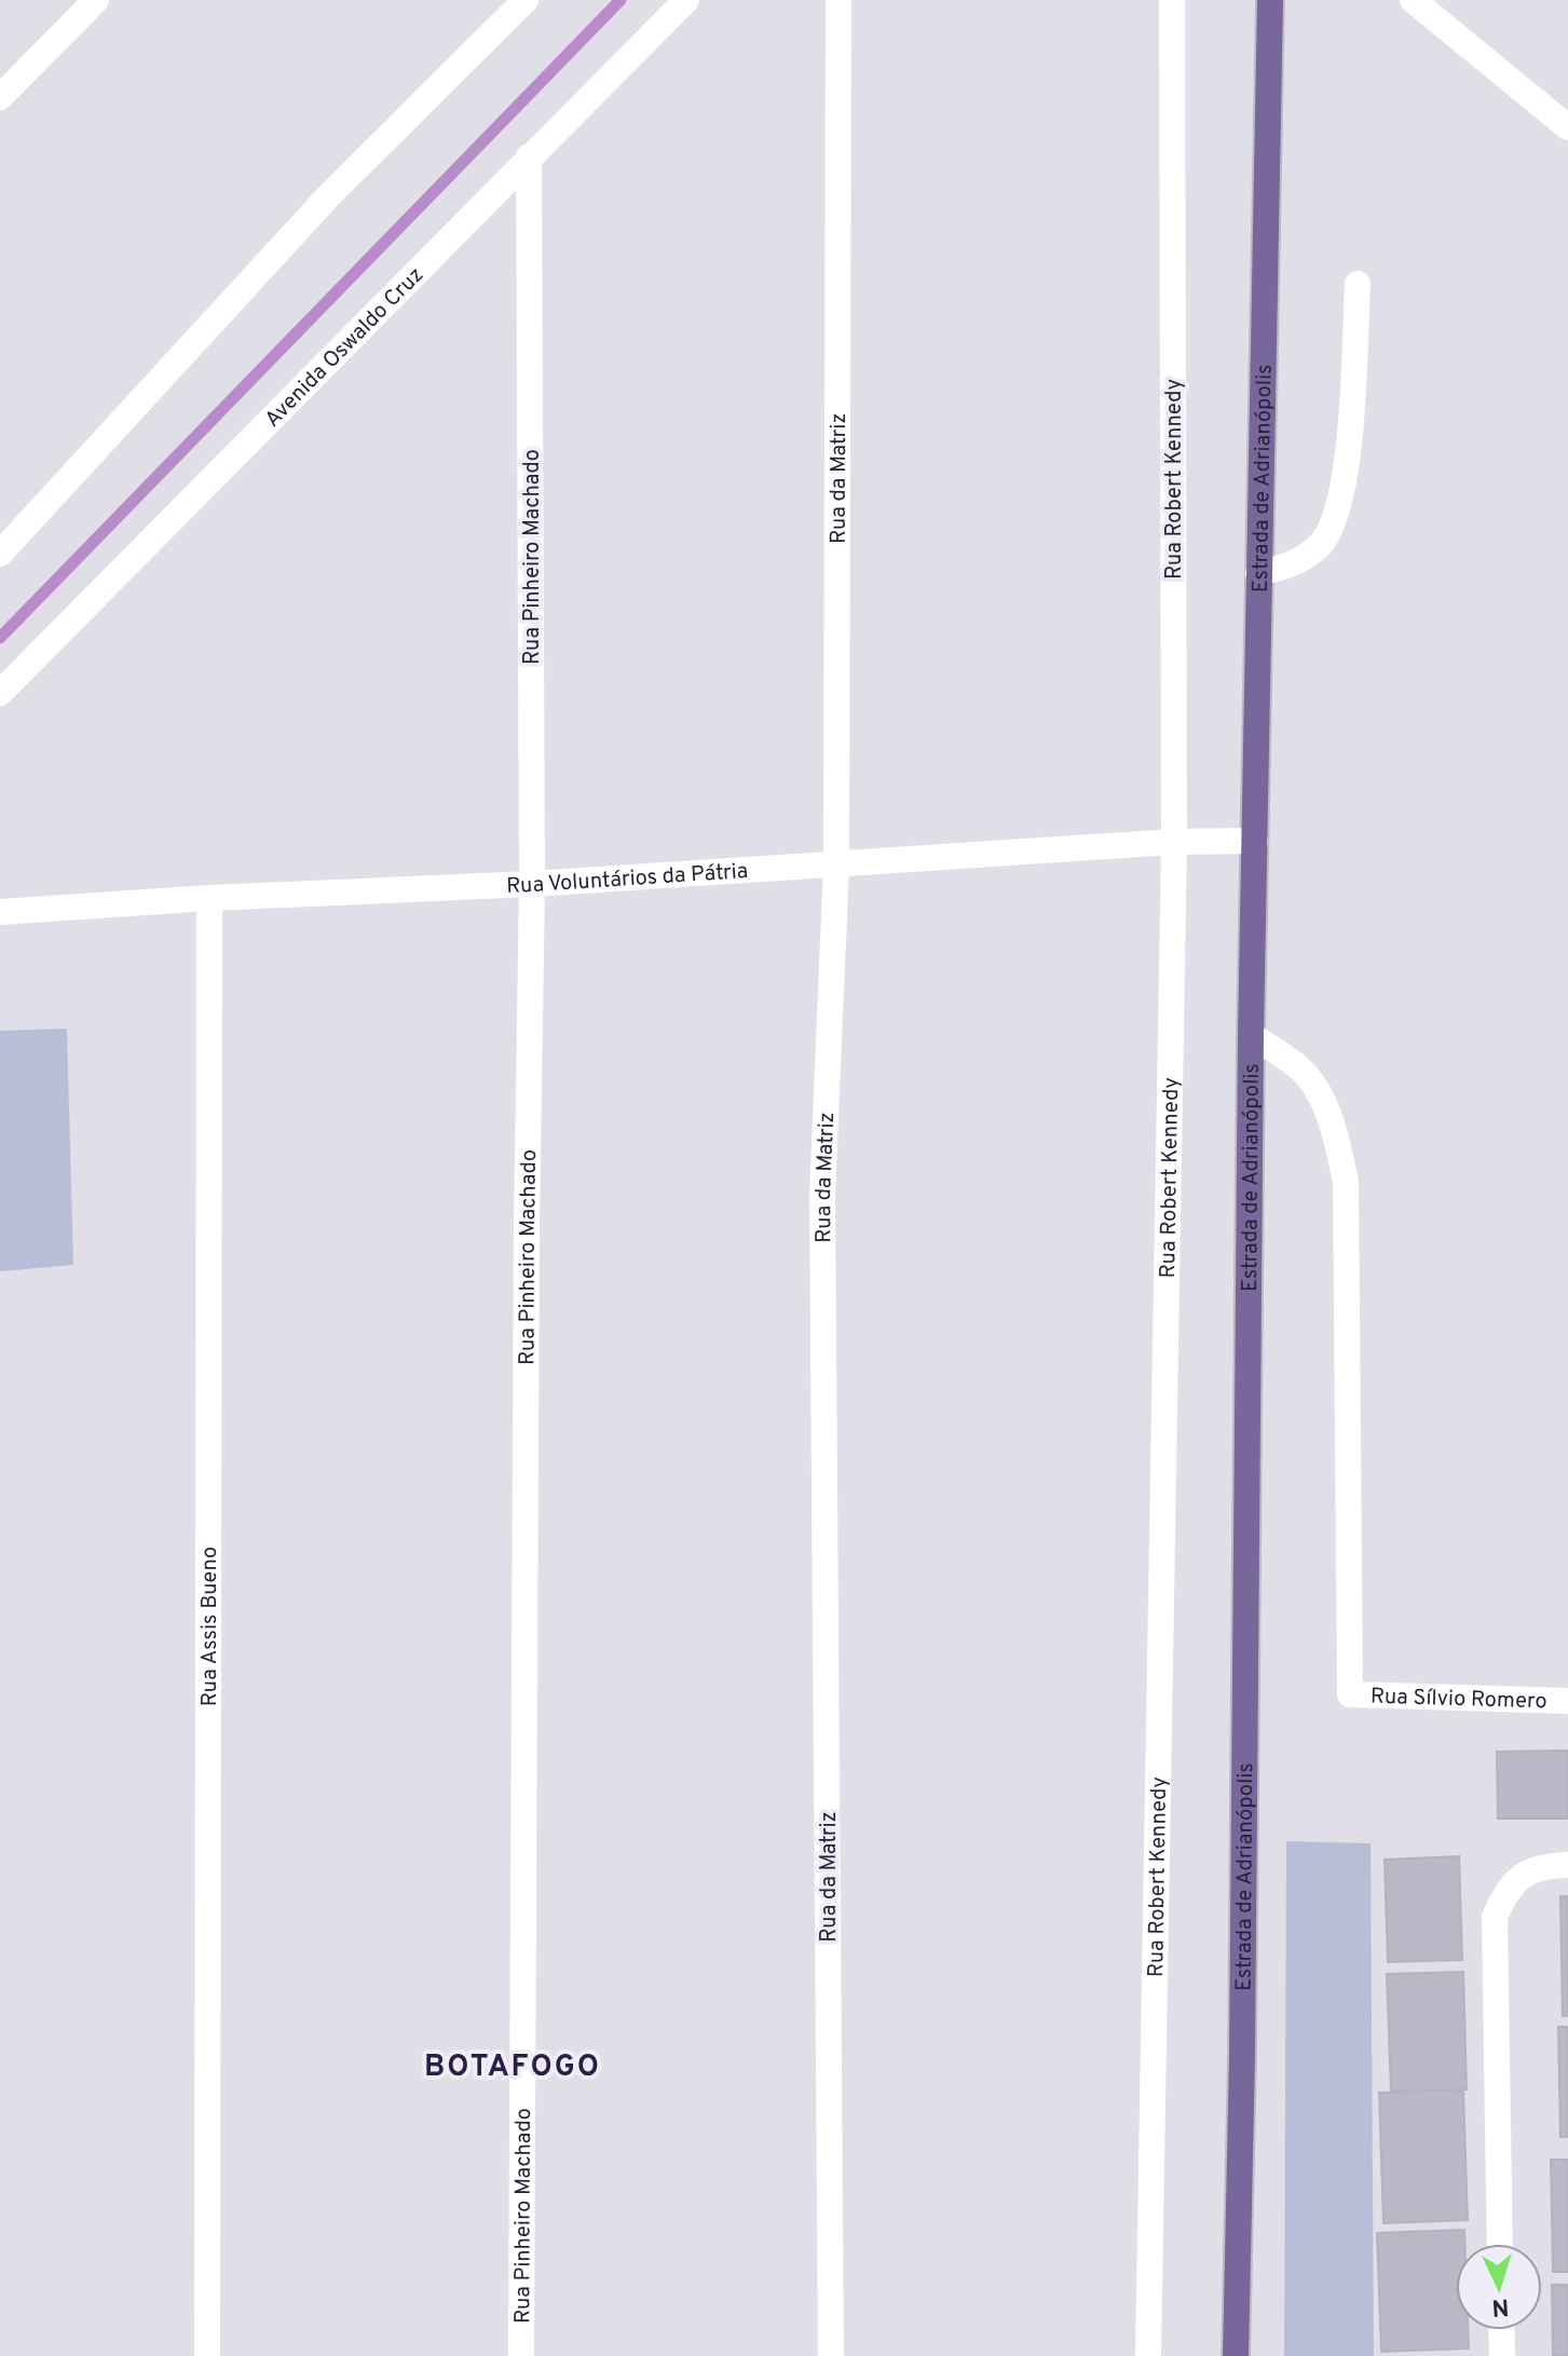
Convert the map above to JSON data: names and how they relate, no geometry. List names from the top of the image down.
{
  "streets": {
    "main road": ["Estrada de Adrianópolis"],
    "street": [
      "Avenida Oswaldo Cruz",
      "Rua da Matriz",
      "Rua Robert Kennedy",
      "Rua Pinheiro Machado",
      "Rua Voluntários da Pátria",
      "Rua Assis Bueno",
      "Rua Sílvio Romero"
    ]
  },
  "crossings": [
    ["Avenida Oswaldo Cruz", "Rua Pinheiro Machado"],
    ["Rua da Matriz", "Rua Voluntários da Pátria"],
    ["Rua Robert Kennedy", "Rua Voluntários da Pátria"],
    ["Estrada de Adrianópolis", "Rua Voluntários da Pátria"],
    ["Estrada de Adrianópolis", "Rua Sílvio Romero"],
    ["Rua Pinheiro Machado", "Rua Voluntários da Pátria"],
    ["Rua Voluntários da Pátria", "Rua Assis Bueno"]
  ],
  "districts": ["BOTAFOGO"],
  "north": "bottom"
}
